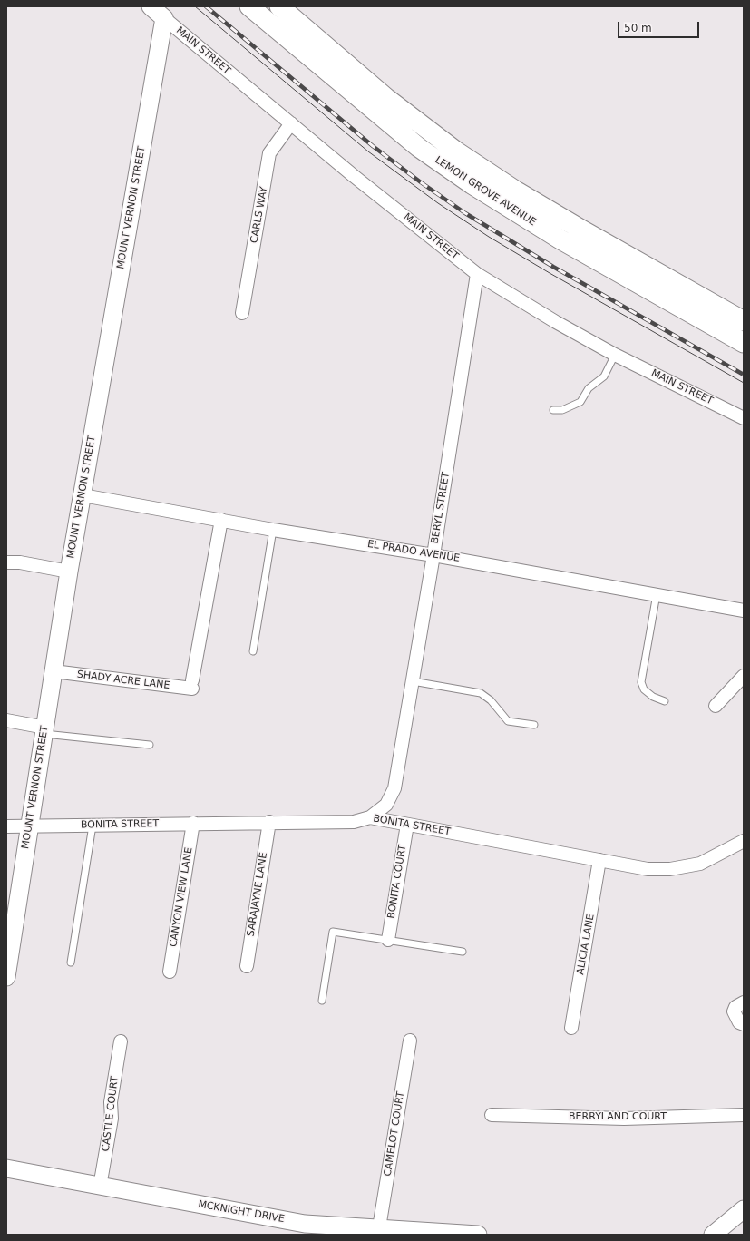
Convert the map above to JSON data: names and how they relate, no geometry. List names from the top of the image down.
{
  "streets": {
    "main road": ["LEMON GROVE AVENUE"],
    "street": [
      "MAIN STREET",
      "MOUNT VERNON STREET",
      "CARLS WAY",
      "BERYL STREET",
      "EL PRADO AVENUE",
      "SHADY ACRE LANE",
      "BONITA STREET",
      "BONITA COURT",
      "SARAJAYNE LANE",
      "CANYON VIEW LANE",
      "ALICIA LANE",
      "CASTLE COURT",
      "BERRYLAND COURT",
      "CAMELOT COURT",
      "MCKNIGHT DRIVE"
    ]
  },
  "crossings": [
    ["MAIN STREET", "MOUNT VERNON STREET"],
    ["MAIN STREET", "CARLS WAY"],
    ["MAIN STREET", "BERYL STREET"],
    ["MOUNT VERNON STREET", "EL PRADO AVENUE"],
    ["MOUNT VERNON STREET", "SHADY ACRE LANE"],
    ["MOUNT VERNON STREET", "BONITA STREET"],
    ["BERYL STREET", "EL PRADO AVENUE"],
    ["BERYL STREET", "BONITA STREET"],
    ["EL PRADO AVENUE", "SHADY ACRE LANE"],
    ["BONITA STREET", "BONITA COURT"],
    ["BONITA STREET", "SARAJAYNE LANE"],
    ["BONITA STREET", "CANYON VIEW LANE"],
    ["BONITA STREET", "ALICIA LANE"],
    ["CASTLE COURT", "MCKNIGHT DRIVE"],
    ["CAMELOT COURT", "MCKNIGHT DRIVE"]
  ],
  "scale_bar": "50 m"
}
